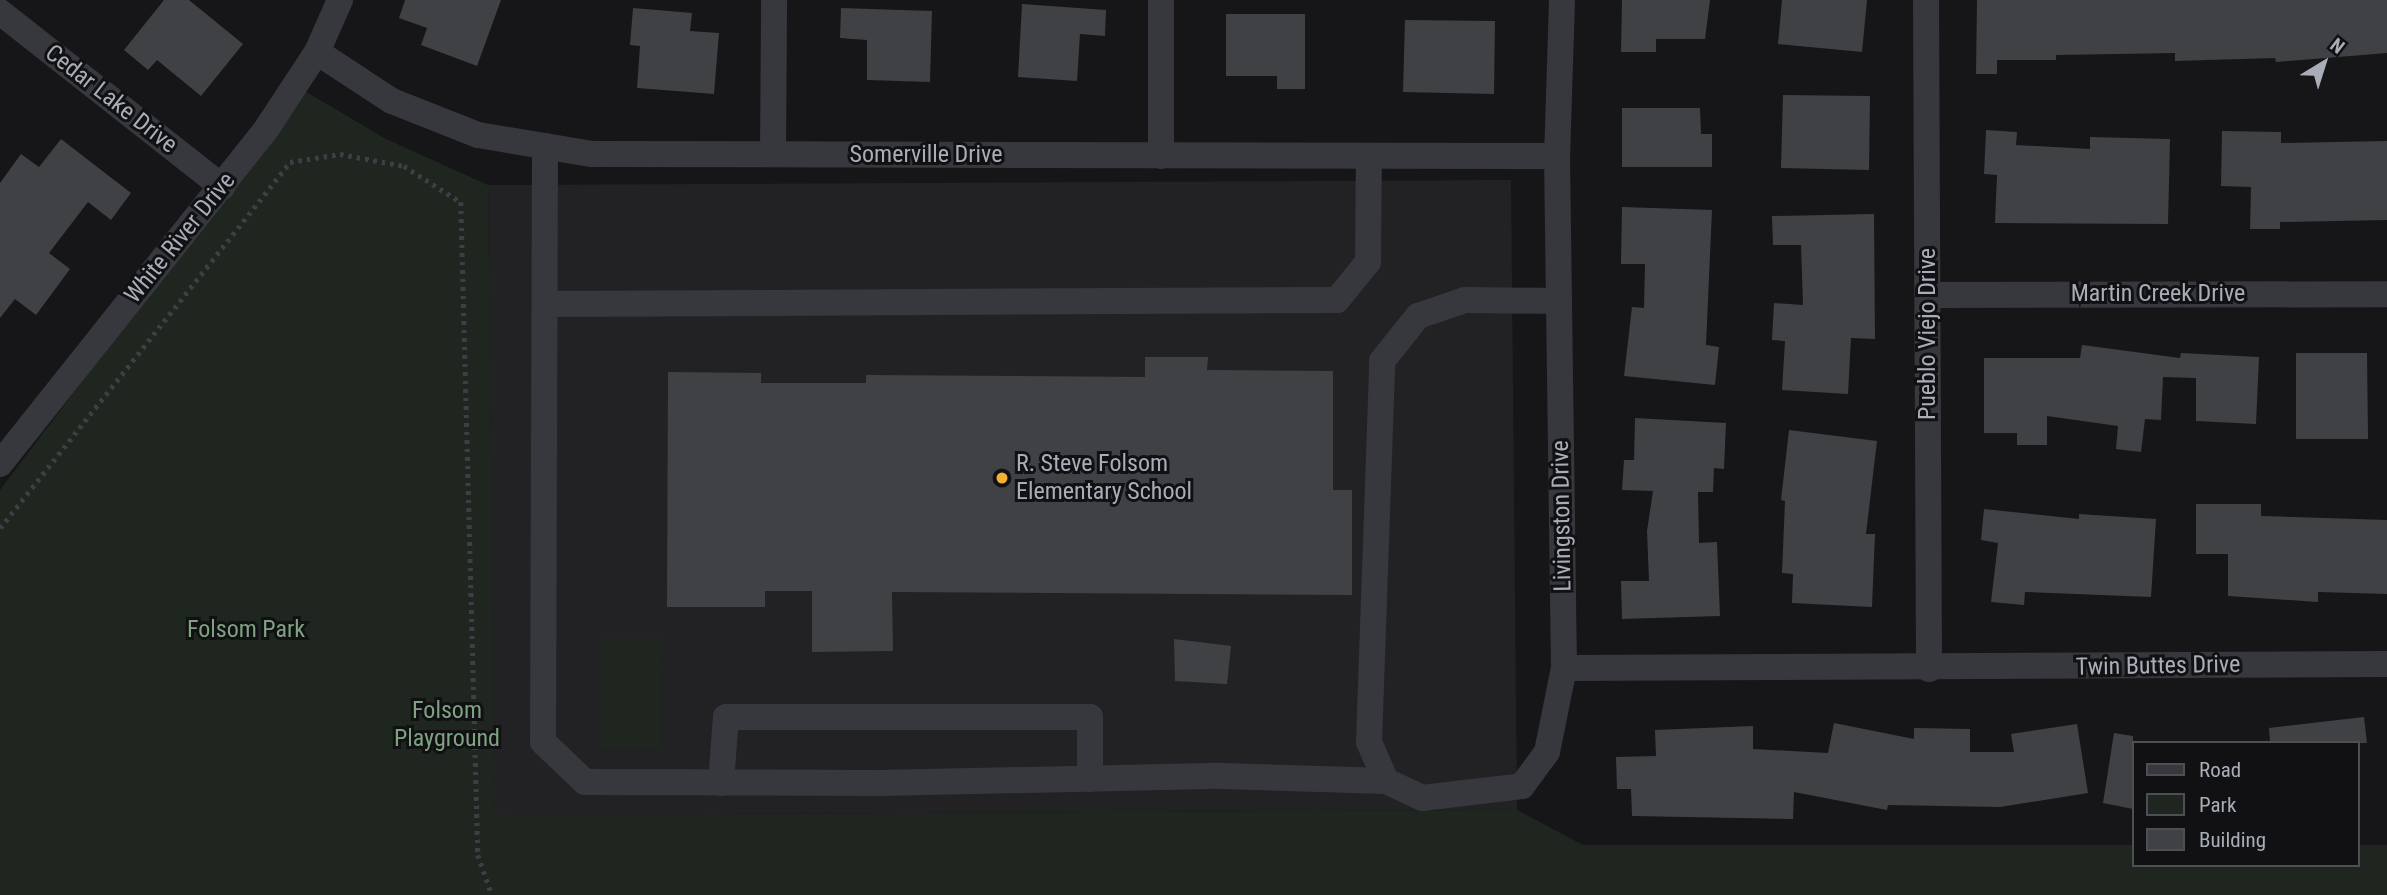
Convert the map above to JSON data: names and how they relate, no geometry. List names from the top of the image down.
{
  "streets": {
    "street": [
      "Cedar Lake Drive",
      "Somerville Drive",
      "White River Drive",
      "Martin Creek Drive",
      "Pueblo Viejo Drive",
      "Livingston Drive",
      "Twin Buttes Drive"
    ]
  },
  "crossings": [
    ["Cedar Lake Drive", "White River Drive"],
    ["Somerville Drive", "White River Drive"],
    ["Somerville Drive", "Livingston Drive"],
    ["Martin Creek Drive", "Pueblo Viejo Drive"],
    ["Pueblo Viejo Drive", "Twin Buttes Drive"]
  ],
  "parks": ["Folsom Park", "Folsom Playground"],
  "places": ["R. Steve Folsom Elementary School"],
  "legend": ["Road", "Park", "Building"],
  "north": "top right"
}
